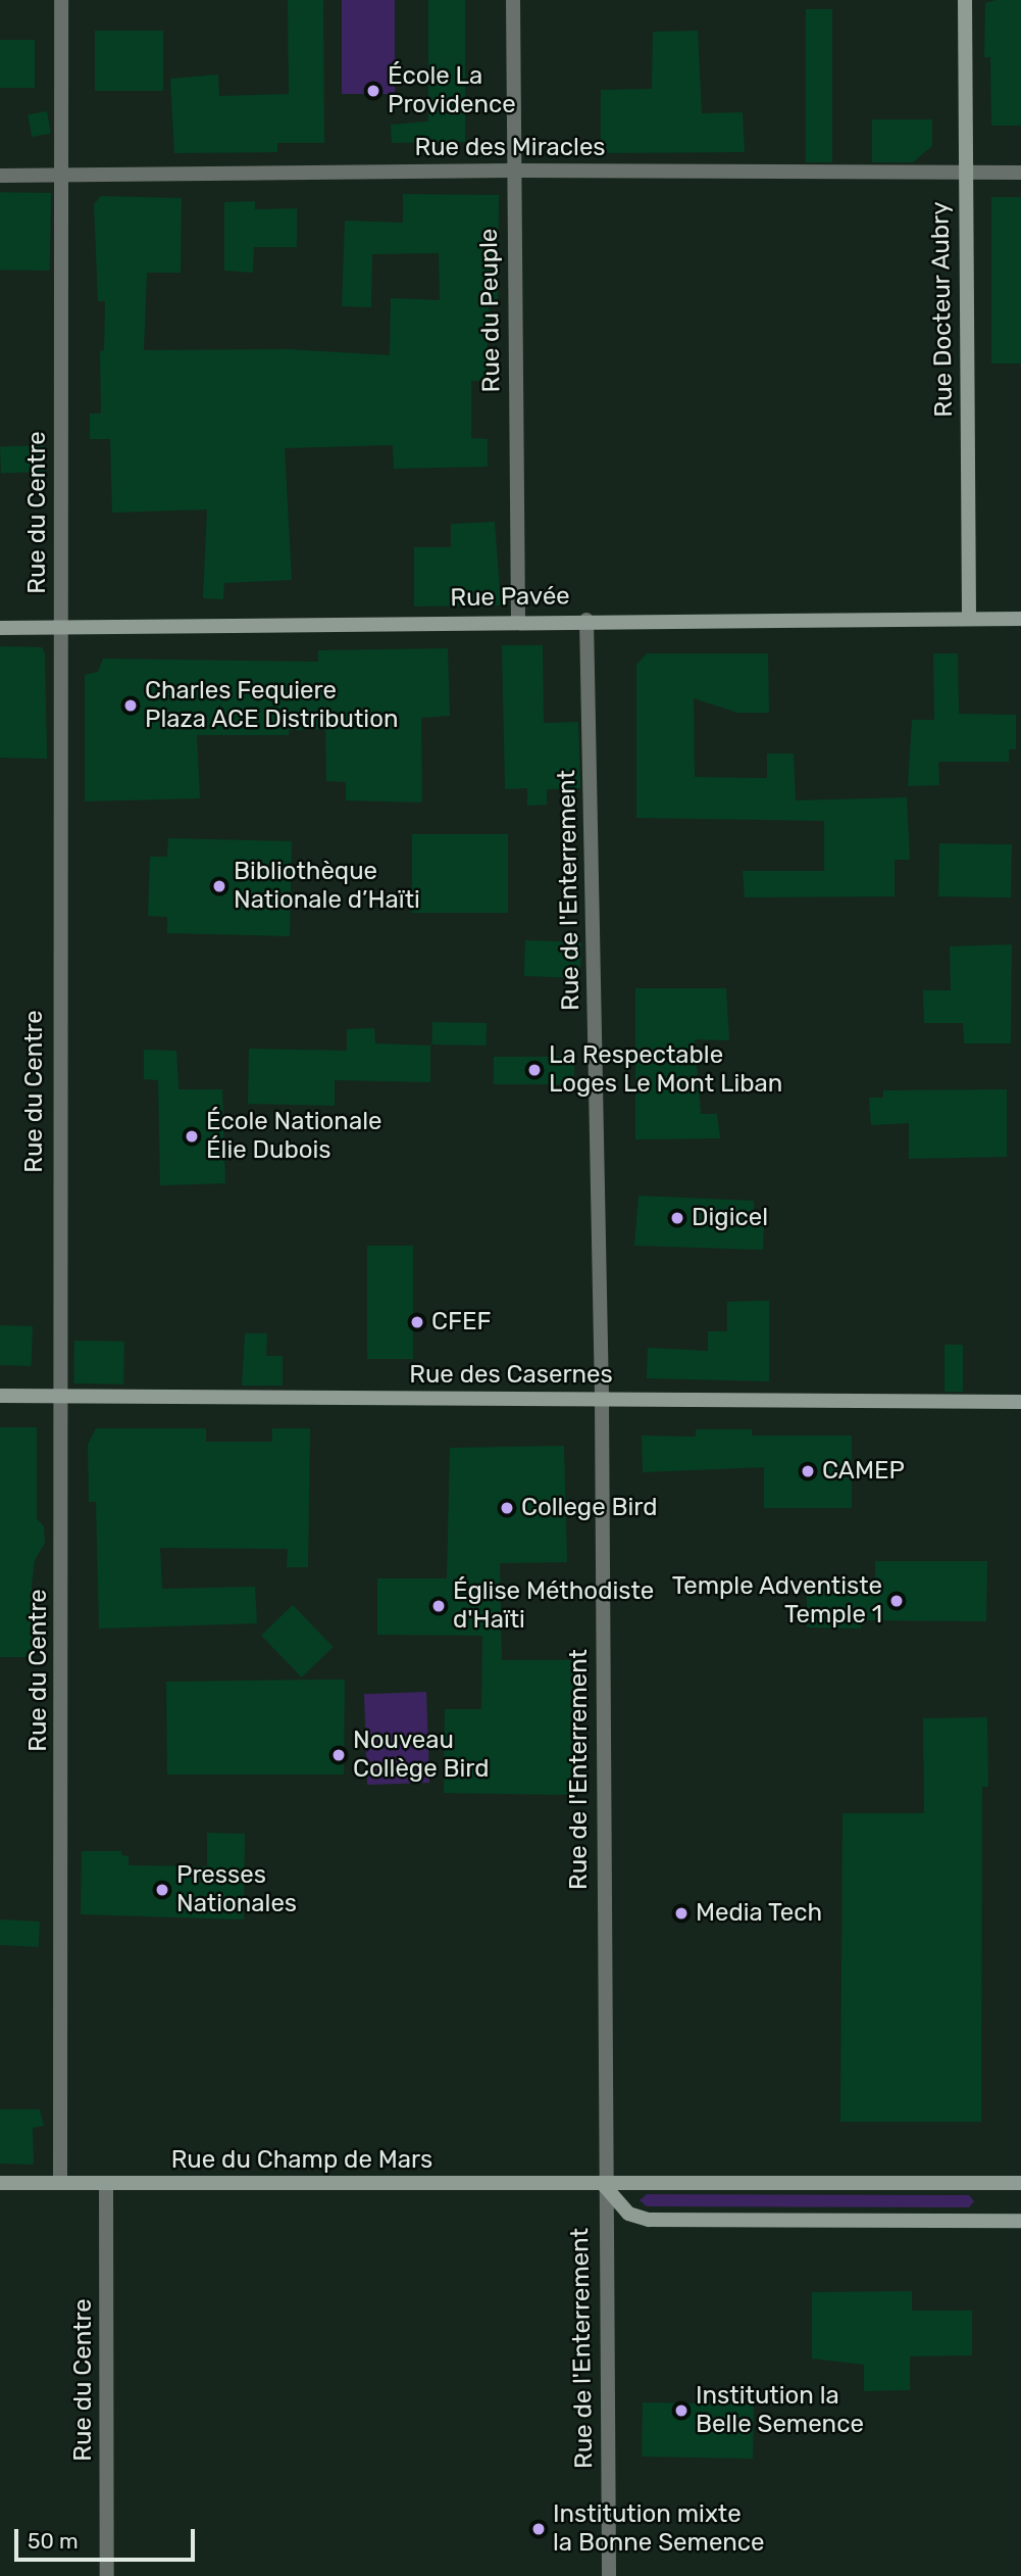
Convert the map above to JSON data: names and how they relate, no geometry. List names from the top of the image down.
{
  "streets": {
    "street": [
      "Rue des Miracles",
      "Rue Docteur Aubry",
      "Rue du Peuple",
      "Rue du Centre",
      "Rue Pavée",
      "Rue de l'Enterrement",
      "Rue des Casernes",
      "Rue du Champ de Mars"
    ]
  },
  "crossings": [
    ["Rue des Miracles", "Rue Docteur Aubry"],
    ["Rue des Miracles", "Rue du Peuple"],
    ["Rue des Miracles", "Rue du Centre"],
    ["Rue Docteur Aubry", "Rue Pavée"],
    ["Rue du Peuple", "Rue Pavée"],
    ["Rue du Centre", "Rue Pavée"],
    ["Rue du Centre", "Rue des Casernes"],
    ["Rue du Centre", "Rue du Champ de Mars"],
    ["Rue Pavée", "Rue de l'Enterrement"],
    ["Rue de l'Enterrement", "Rue des Casernes"],
    ["Rue de l'Enterrement", "Rue du Champ de Mars"]
  ],
  "places": [
    "École La Providence",
    "Charles Fequiere Plaza ACE Distribution",
    "Bibliothèque Nationale d’Haïti",
    "La Respectable Loges Le Mont Liban",
    "École Nationale Élie Dubois",
    "Digicel",
    "CFEF",
    "CAMEP",
    "College Bird",
    "Temple Adventiste Temple 1",
    "Église Méthodiste d'Haïti",
    "Nouveau Collège Bird",
    "Presses Nationales",
    "Media Tech",
    "Institution la Belle Semence",
    "Institution mixte la Bonne Semence"
  ],
  "scale_bar": "50 m"
}
